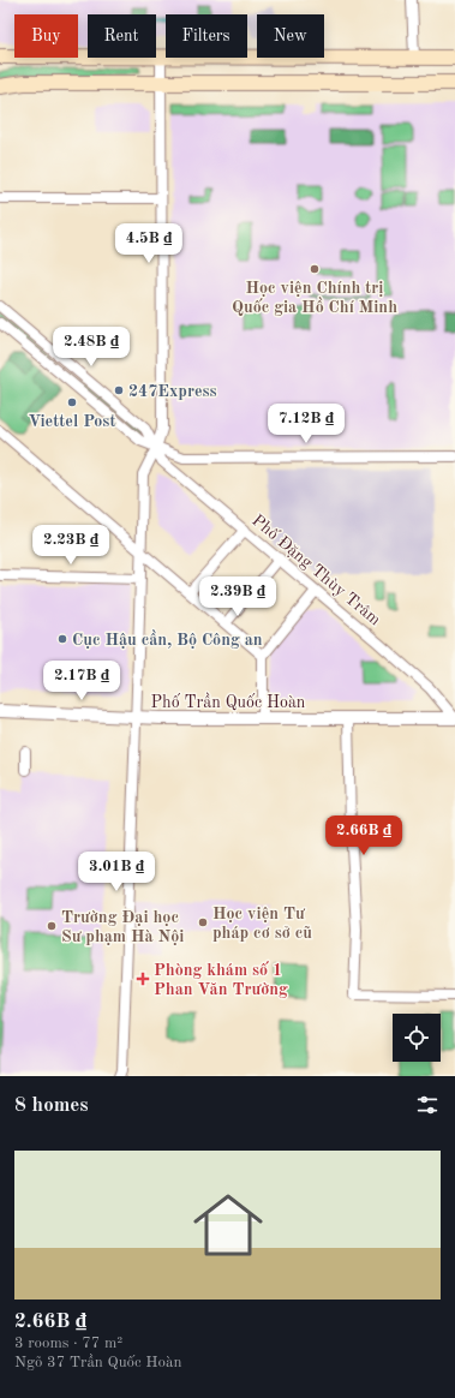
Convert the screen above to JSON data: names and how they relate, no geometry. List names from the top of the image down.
{
  "streets": {
    "street": ["Phố Đặng Thùy Trâm", "Phố Trần Quốc Hoàn"]
  },
  "crossings": [
    ["Phố Đặng Thùy Trâm", "Phố Trần Quốc Hoàn"]
  ],
  "places": {
    "other": [
      "Học viện Chính trị Quốc gia Hồ Chí Minh",
      "247Express",
      "Viettel Post",
      "Cục Hậu cần, Bộ Công an",
      "Học viện Tư pháp cơ sở cũ",
      "Trường Đại học Sư phạm Hà Nội"
    ],
    "health": ["Phòng khám số 1 Phan Văn Trường"]
  },
  "page": {
    "chip": [
      "Buy",
      "Rent",
      "Filters",
      "New"
    ],
    "price": [
      "4.5B ₫",
      "2.48B ₫",
      "7.12B ₫",
      "2.23B ₫",
      "2.39B ₫",
      "2.17B ₫",
      "2.66B ₫",
      "3.01B ₫"
    ],
    "heading": "8 homes",
    "list": [
      {
        "name": "2.66B ₫",
        "note": "3 rooms · 77 m² · Ngõ 37 Trần Quốc Hoàn"
      }
    ]
  }
}
